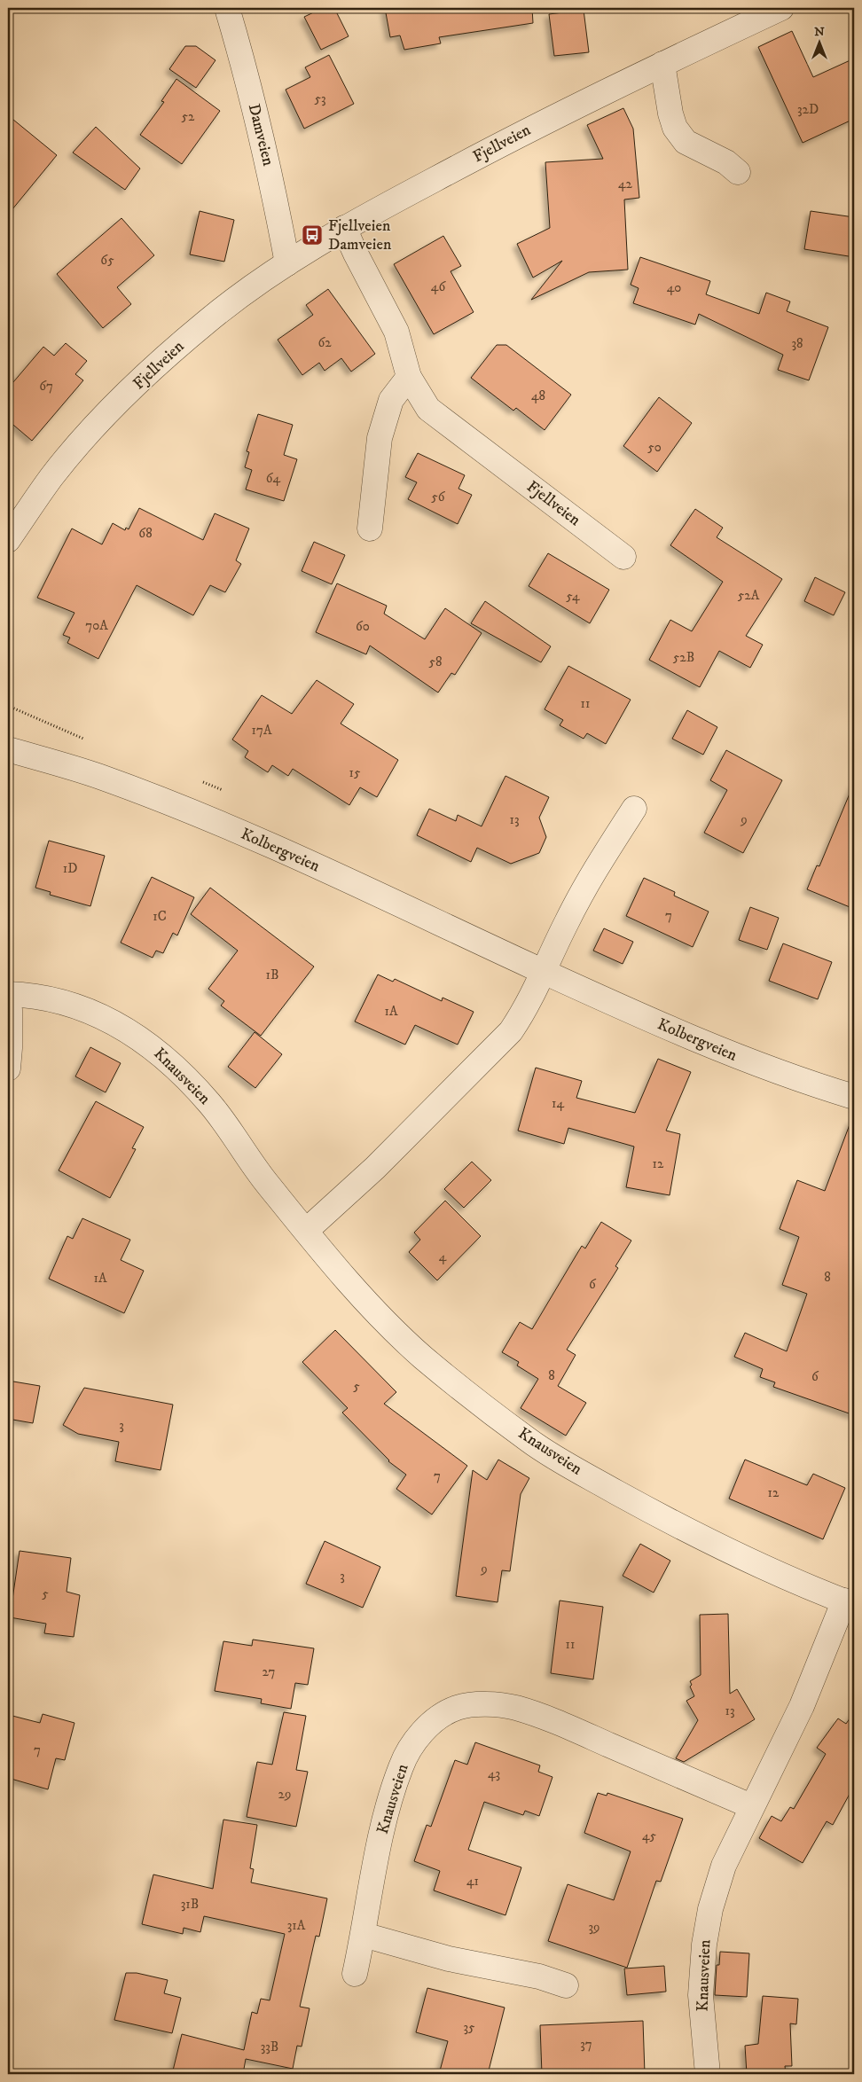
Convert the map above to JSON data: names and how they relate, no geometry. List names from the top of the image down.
{
  "streets": {
    "street": [
      "Damveien",
      "Fjellveien",
      "Kolbergveien",
      "Knausveien"
    ]
  },
  "crossings": [
    ["Damveien", "Fjellveien"]
  ],
  "places": {
    "bus stop": ["Fjellveien Damveien"]
  },
  "house_numbers": [
    "53",
    "32D",
    "52",
    "42",
    "65",
    "46",
    "40",
    "62",
    "38",
    "67",
    "48",
    "50",
    "64",
    "56",
    "68",
    "52A",
    "54",
    "70A",
    "60",
    "52B",
    "58",
    "11",
    "17A",
    "15",
    "13",
    "9",
    "1D",
    "7",
    "1C",
    "1B",
    "1A",
    "14",
    "12",
    "4",
    "8",
    "1A",
    "6",
    "8",
    "6",
    "5",
    "3",
    "7",
    "12",
    "9",
    "3",
    "5",
    "11",
    "27",
    "13",
    "7",
    "43",
    "29",
    "45",
    "41",
    "31B",
    "31A",
    "39",
    "35",
    "37",
    "33B"
  ],
  "north": "top"
}
